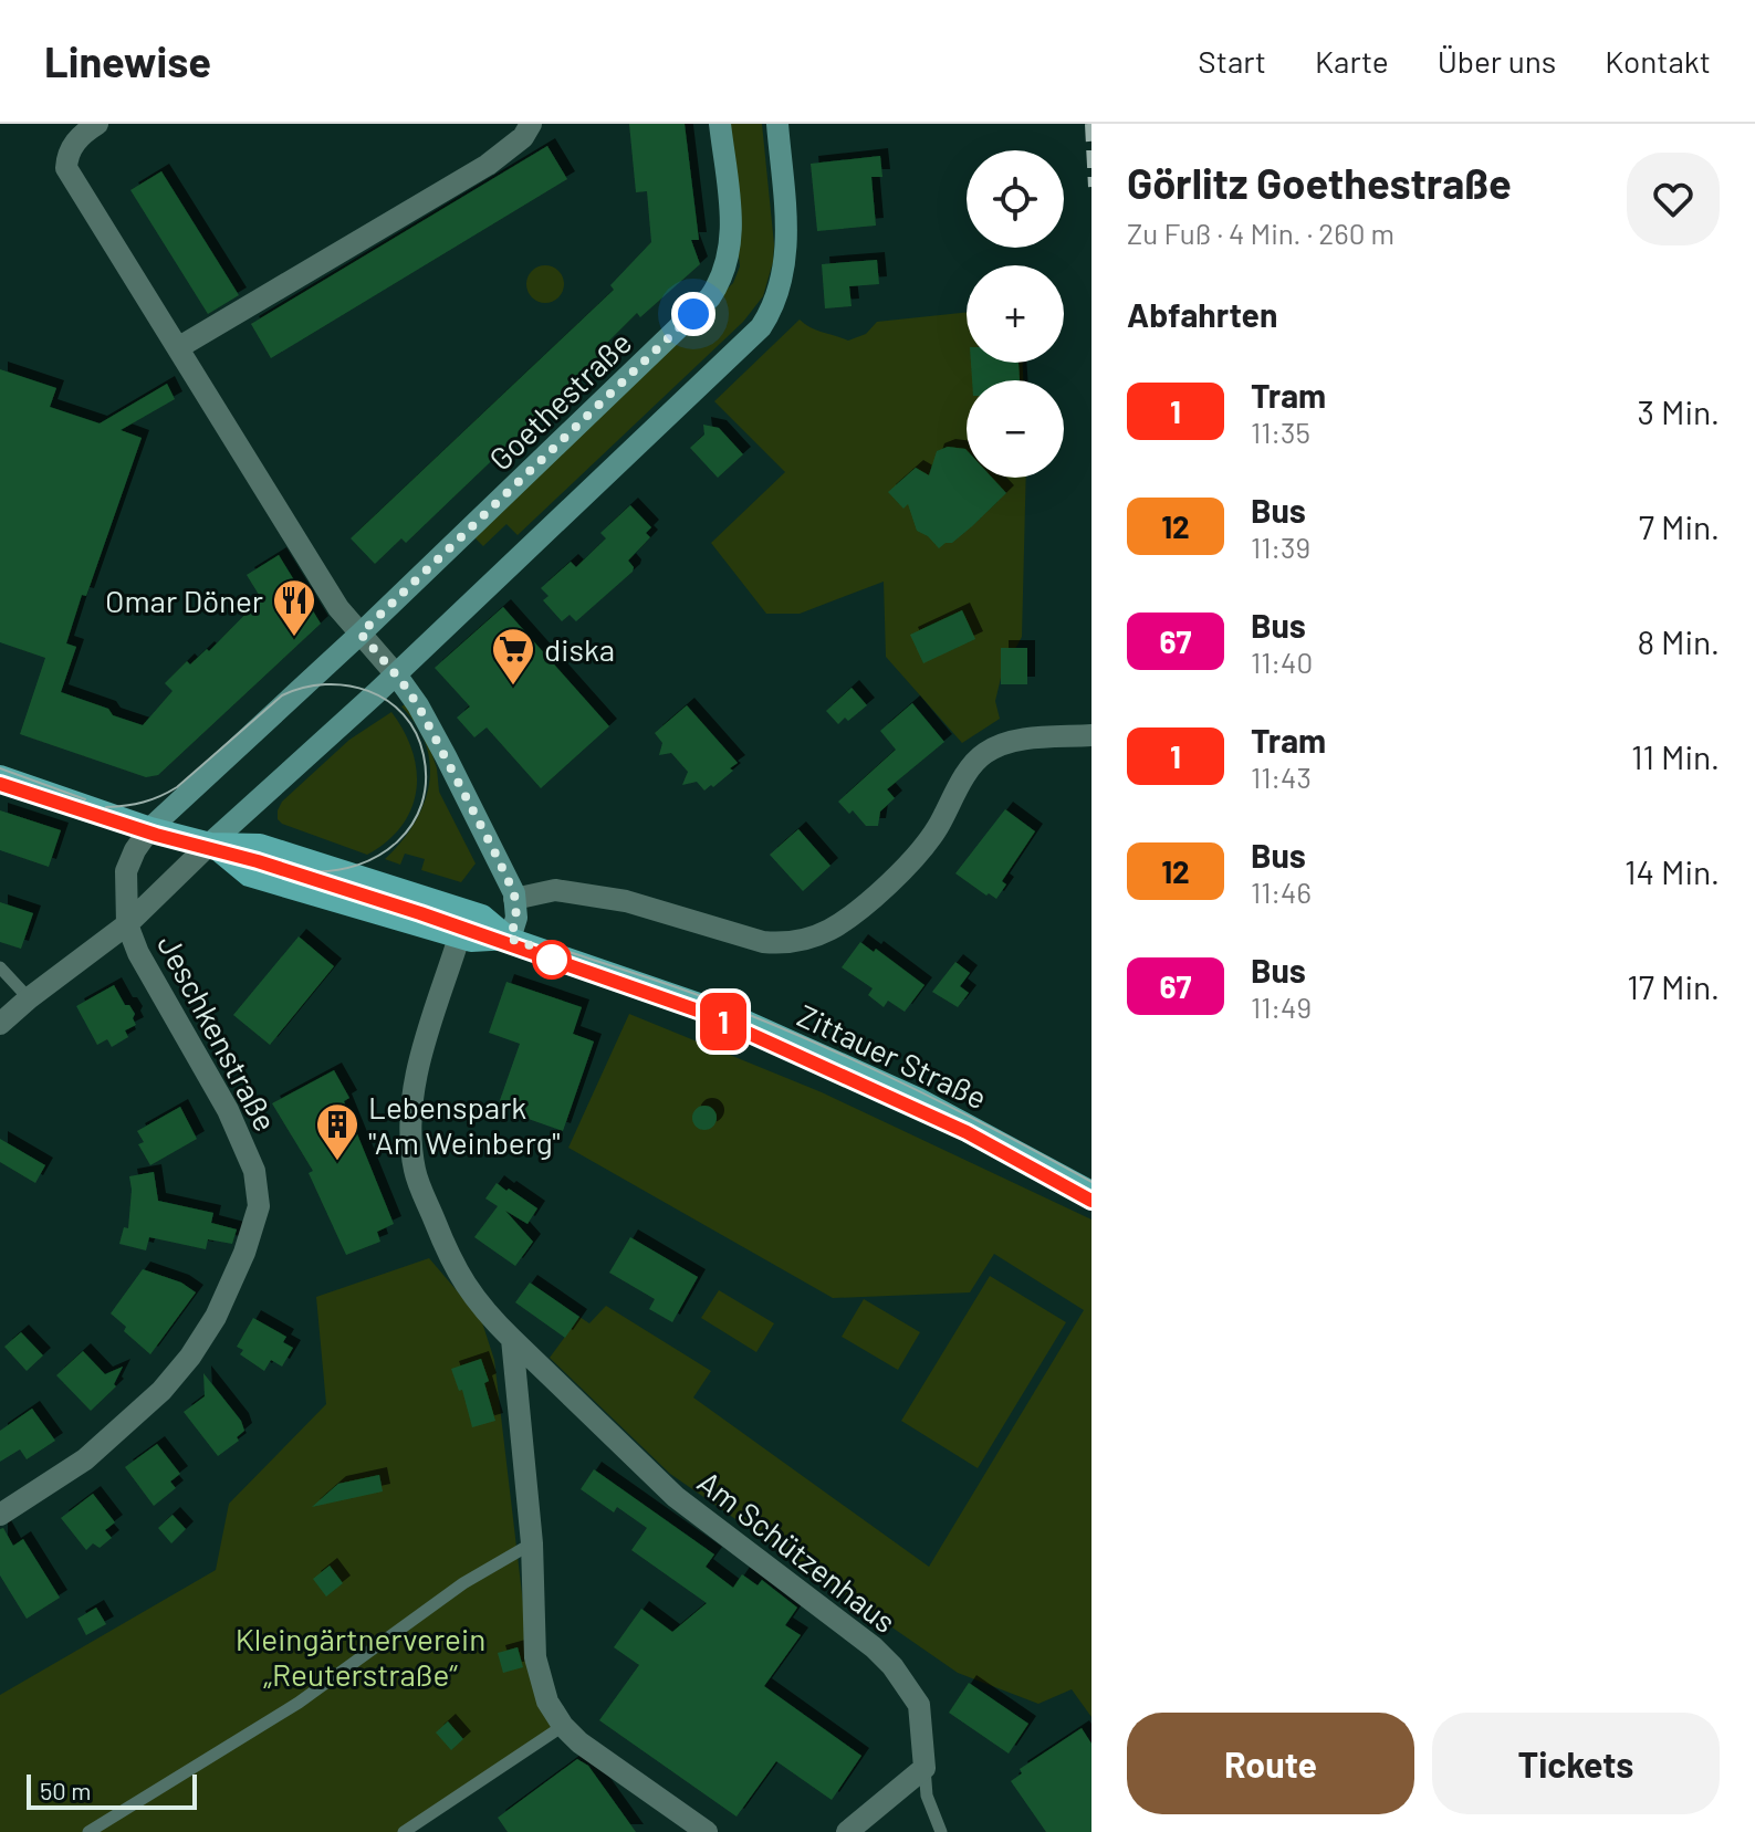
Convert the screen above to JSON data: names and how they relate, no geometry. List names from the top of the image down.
{
  "streets": {
    "main road": ["Zittauer Straße"],
    "street": ["Goethestraße", "Jeschkenstraße", "Am Schützenhaus"]
  },
  "crossings": [
    ["Goethestraße", "Jeschkenstraße"],
    ["Goethestraße", "Zittauer Straße"],
    ["Jeschkenstraße", "Zittauer Straße"],
    ["Zittauer Straße", "Am Schützenhaus"]
  ],
  "parks": ["Kleingärtnerverein „Reuterstraße“"],
  "places": {
    "restaurant": ["Omar Döner"],
    "supermarket": ["diska"],
    "building": ["Lebenspark \"Am Weinberg\""]
  },
  "lines": ["tram line 1"],
  "scale_bar": "50 m",
  "page": {
    "header": "Linewise",
    "nav": [
      "Start",
      "Karte",
      "Über uns",
      "Kontakt"
    ],
    "on_map": "1",
    "heading": [
      ["Görlitz Goethestraße", "Zu Fuß · 4 Min. · 260 m"],
      "Abfahrten"
    ],
    "map_buttons": ["+", "−"],
    "list": [
      {
        "mark": "1",
        "name": "Tram",
        "note": "11:35",
        "value": "3 Min."
      },
      {
        "mark": "12",
        "name": "Bus",
        "note": "11:39",
        "value": "7 Min."
      },
      {
        "mark": "67",
        "name": "Bus",
        "note": "11:40",
        "value": "8 Min."
      },
      {
        "mark": "1",
        "name": "Tram",
        "note": "11:43",
        "value": "11 Min."
      },
      {
        "mark": "12",
        "name": "Bus",
        "note": "11:46",
        "value": "14 Min."
      },
      {
        "mark": "67",
        "name": "Bus",
        "note": "11:49",
        "value": "17 Min."
      }
    ],
    "buttons": ["Route", "Tickets"],
    "scale": "50 m"
  }
}
